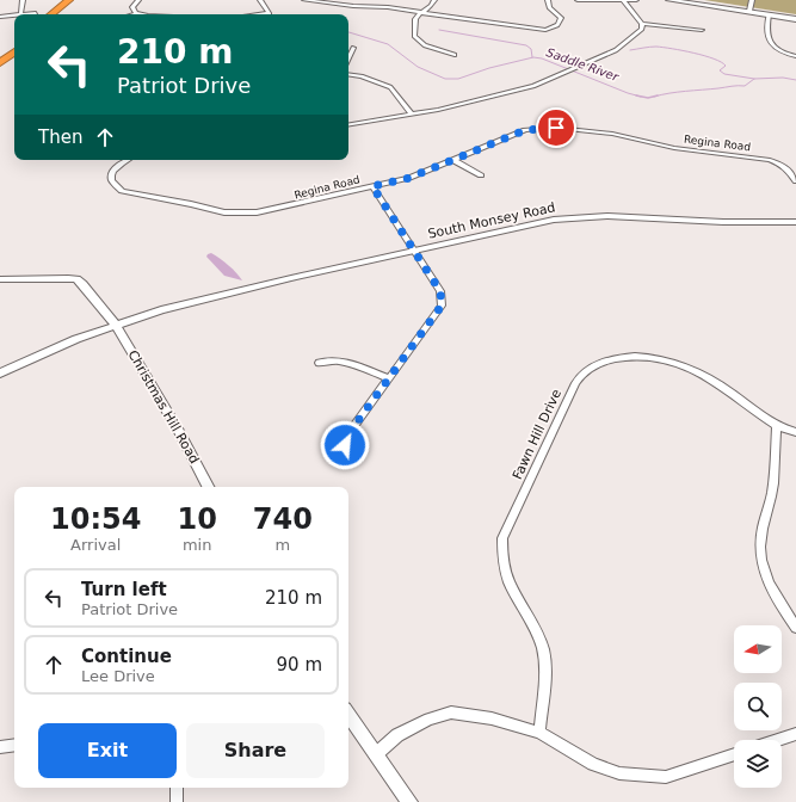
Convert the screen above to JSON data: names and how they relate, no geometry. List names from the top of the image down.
{
  "streets": {
    "street": [
      "Regina Road",
      "South Monsey Road",
      "Christmas Hill Road",
      "Fawn Hill Drive"
    ]
  },
  "crossings": [
    ["South Monsey Road", "Christmas Hill Road"]
  ],
  "water": ["Saddle River"],
  "north": "left",
  "page": {
    "turn": ["210 m", "Patriot Drive"],
    "then": "Then",
    "eta": [
      "10:54",
      "Arrival",
      "10",
      "min",
      "740",
      "m"
    ],
    "list": [
      {
        "name": "Turn left",
        "note": "Patriot Drive",
        "value": "210 m"
      },
      {
        "name": "Continue",
        "note": "Lee Drive",
        "value": "90 m"
      }
    ],
    "buttons": ["Exit", "Share"]
  }
}
